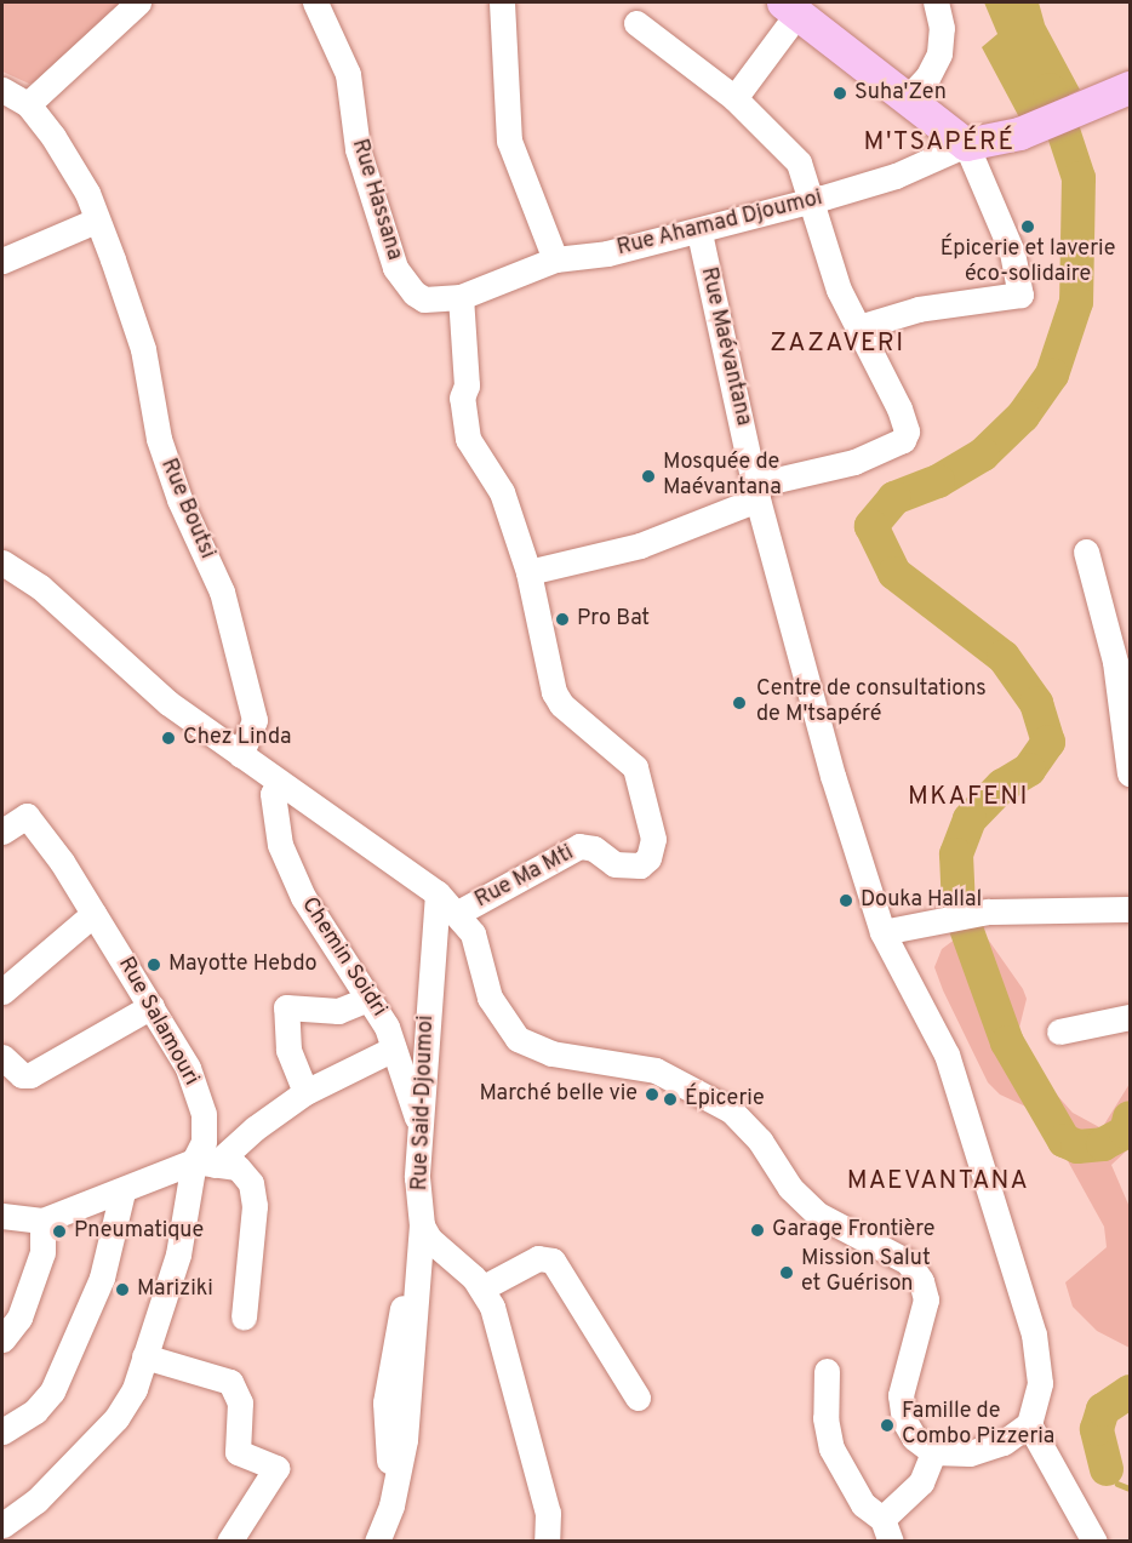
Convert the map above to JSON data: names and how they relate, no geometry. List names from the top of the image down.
{
  "streets": {
    "street": [
      "Rue Hassana",
      "Rue Ahamad Djoumoi",
      "Rue Maévantana",
      "Rue Boutsi",
      "Rue Ma Mti",
      "Chemin Soidri",
      "Rue Salamouri",
      "Rue Said-Djoumoi"
    ]
  },
  "crossings": [
    ["Rue Hassana", "Rue Ahamad Djoumoi"],
    ["Rue Ahamad Djoumoi", "Rue Maévantana"],
    ["Chemin Soidri", "Rue Said-Djoumoi"]
  ],
  "districts": [
    "M'TSAPÉRÉ",
    "ZAZAVERI",
    "MKAFENI",
    "MAEVANTANA"
  ],
  "places": [
    "Suha'Zen",
    "Épicerie et laverie éco-solidaire",
    "Mosquée de Maévantana",
    "Pro Bat",
    "Centre de consultations de M'tsapéré",
    "Chez Linda",
    "Douka Hallal",
    "Mayotte Hebdo",
    "Marché belle vie",
    "Épicerie",
    "Garage Frontière",
    "Pneumatique",
    "Mission Salut et Guérison",
    "Mariziki",
    "Famille de Combo Pizzeria"
  ]
}
